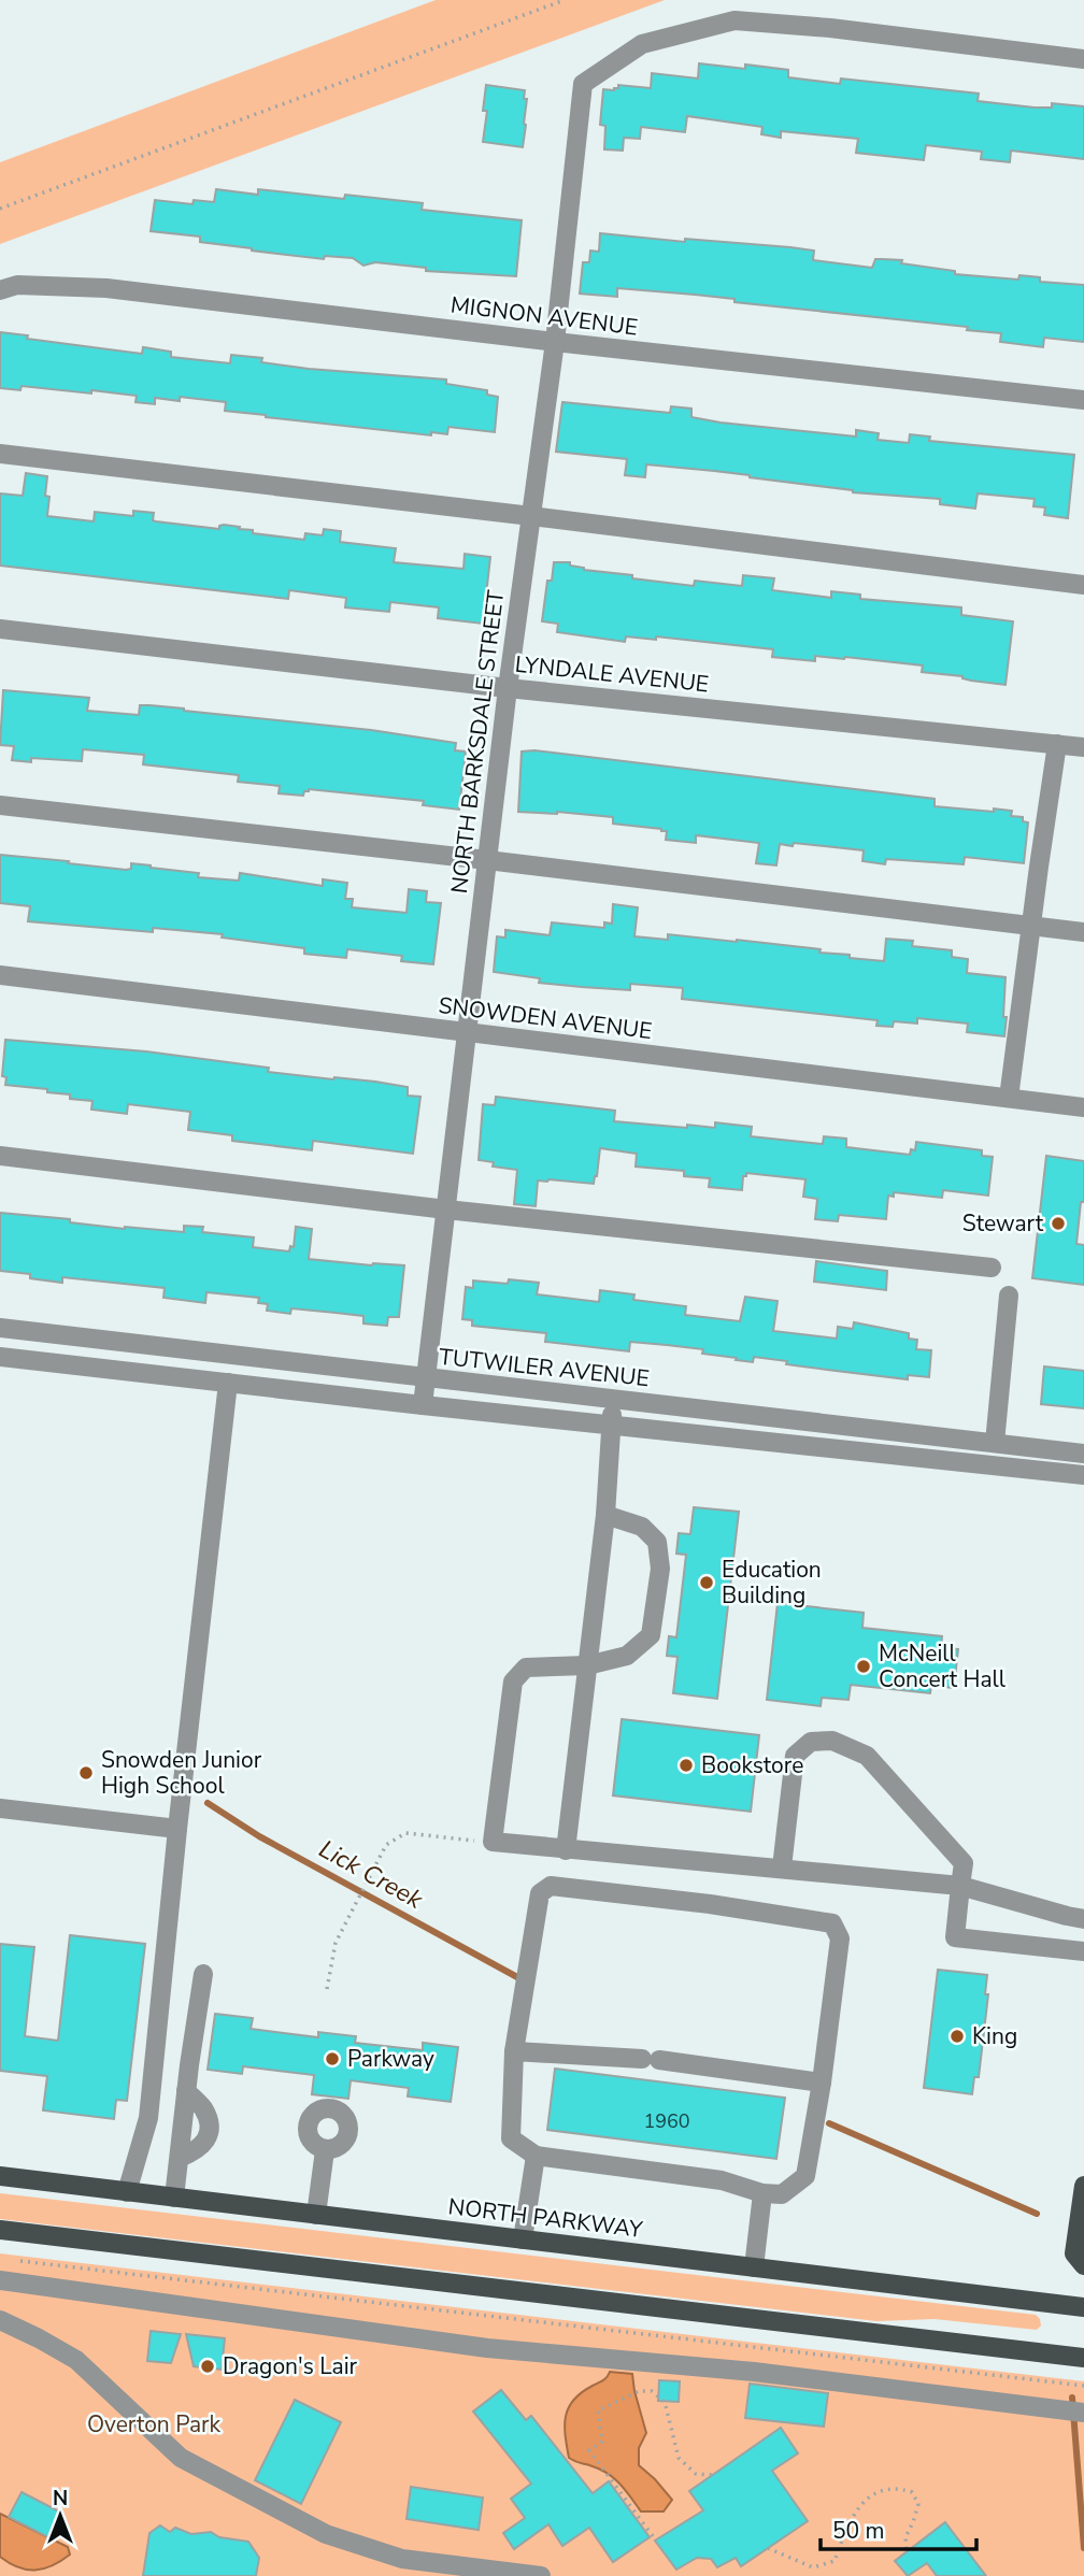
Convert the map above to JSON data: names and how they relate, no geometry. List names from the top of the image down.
{
  "streets": {
    "main road": ["NORTH PARKWAY"],
    "street": [
      "MIGNON AVENUE",
      "LYNDALE AVENUE",
      "NORTH BARKSDALE STREET",
      "SNOWDEN AVENUE",
      "TUTWILER AVENUE"
    ]
  },
  "crossings": [
    ["MIGNON AVENUE", "NORTH BARKSDALE STREET"],
    ["LYNDALE AVENUE", "NORTH BARKSDALE STREET"],
    ["NORTH BARKSDALE STREET", "SNOWDEN AVENUE"],
    ["NORTH BARKSDALE STREET", "TUTWILER AVENUE"]
  ],
  "water": ["Lick Creek"],
  "parks": ["Overton Park"],
  "places": [
    "Stewart",
    "Education Building",
    "McNeill Concert Hall",
    "Bookstore",
    "Snowden Junior High School",
    "King",
    "Parkway",
    "Dragon's Lair"
  ],
  "house_numbers": ["1960"],
  "scale_bar": "50 m",
  "north": "top"
}
